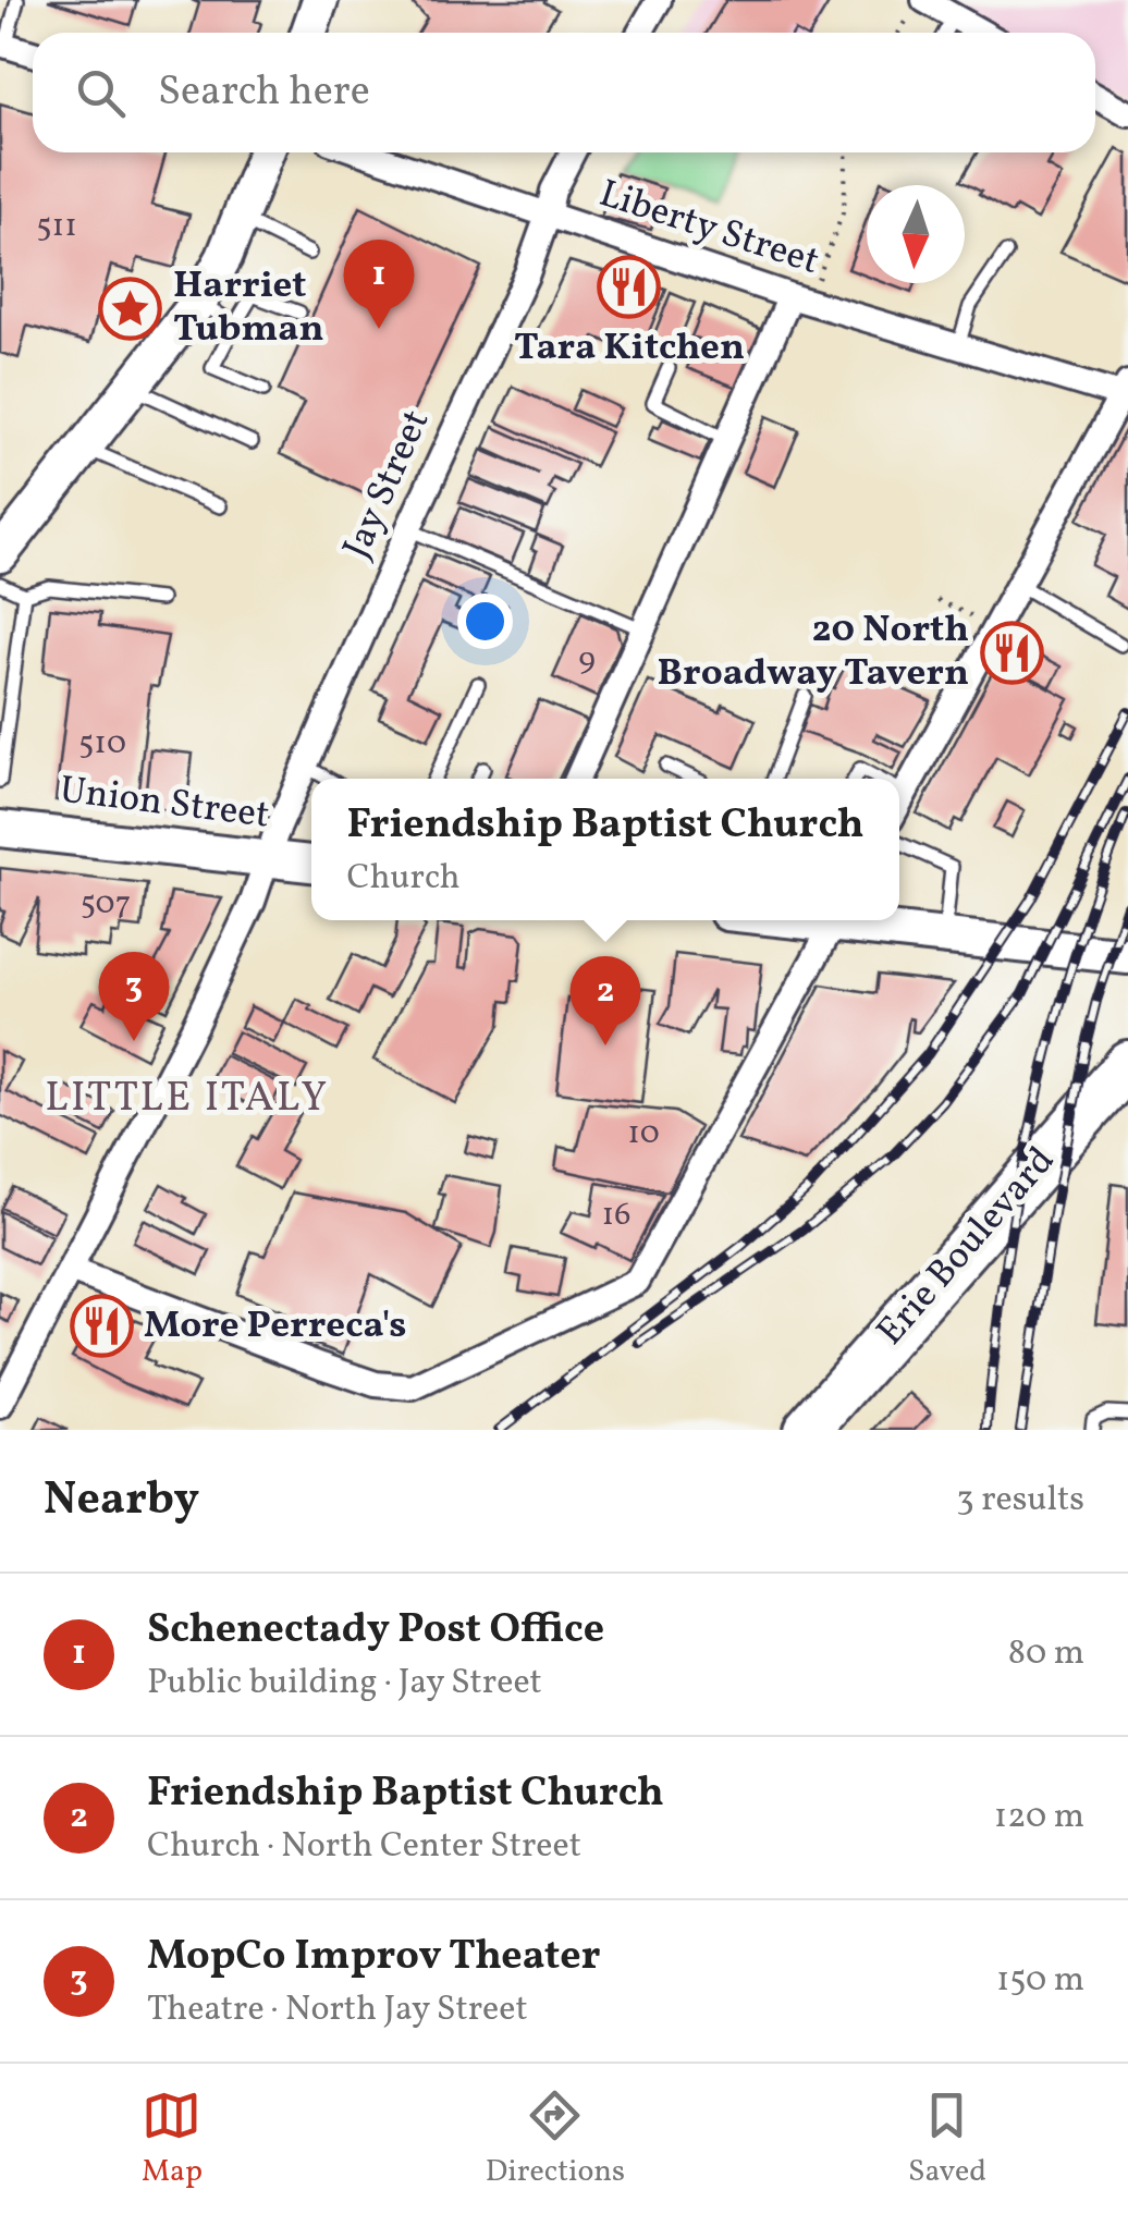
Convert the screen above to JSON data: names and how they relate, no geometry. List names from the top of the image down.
{
  "streets": {
    "highway": ["Erie Boulevard"],
    "main road": ["Union Street"],
    "street": ["Liberty Street", "Jay Street"]
  },
  "crossings": [
    ["Liberty Street", "Jay Street"],
    ["Jay Street", "Union Street"]
  ],
  "districts": ["LITTLE ITALY"],
  "places": {
    "restaurant": ["Tara Kitchen", "20 North Broadway Tavern", "More Perreca's"],
    "place": ["Harriet Tubman"]
  },
  "house_numbers": [
    "511",
    "9",
    "510",
    "507",
    "10",
    "16"
  ],
  "north": "bottom",
  "page": {
    "search": "Search here",
    "pins": ["1", "3", "2"],
    "popup": ["Friendship Baptist Church", "Church"],
    "heading": ["Nearby", "3 results"],
    "list": [
      {
        "mark": "1",
        "name": "Schenectady Post Office",
        "note": "Public building · Jay Street",
        "value": "80 m"
      },
      {
        "mark": "2",
        "name": "Friendship Baptist Church",
        "note": "Church · North Center Street",
        "value": "120 m"
      },
      {
        "mark": "3",
        "name": "MopCo Improv Theater",
        "note": "Theatre · North Jay Street",
        "value": "150 m"
      }
    ],
    "nav": ["Map", "Directions", "Saved"]
  }
}
